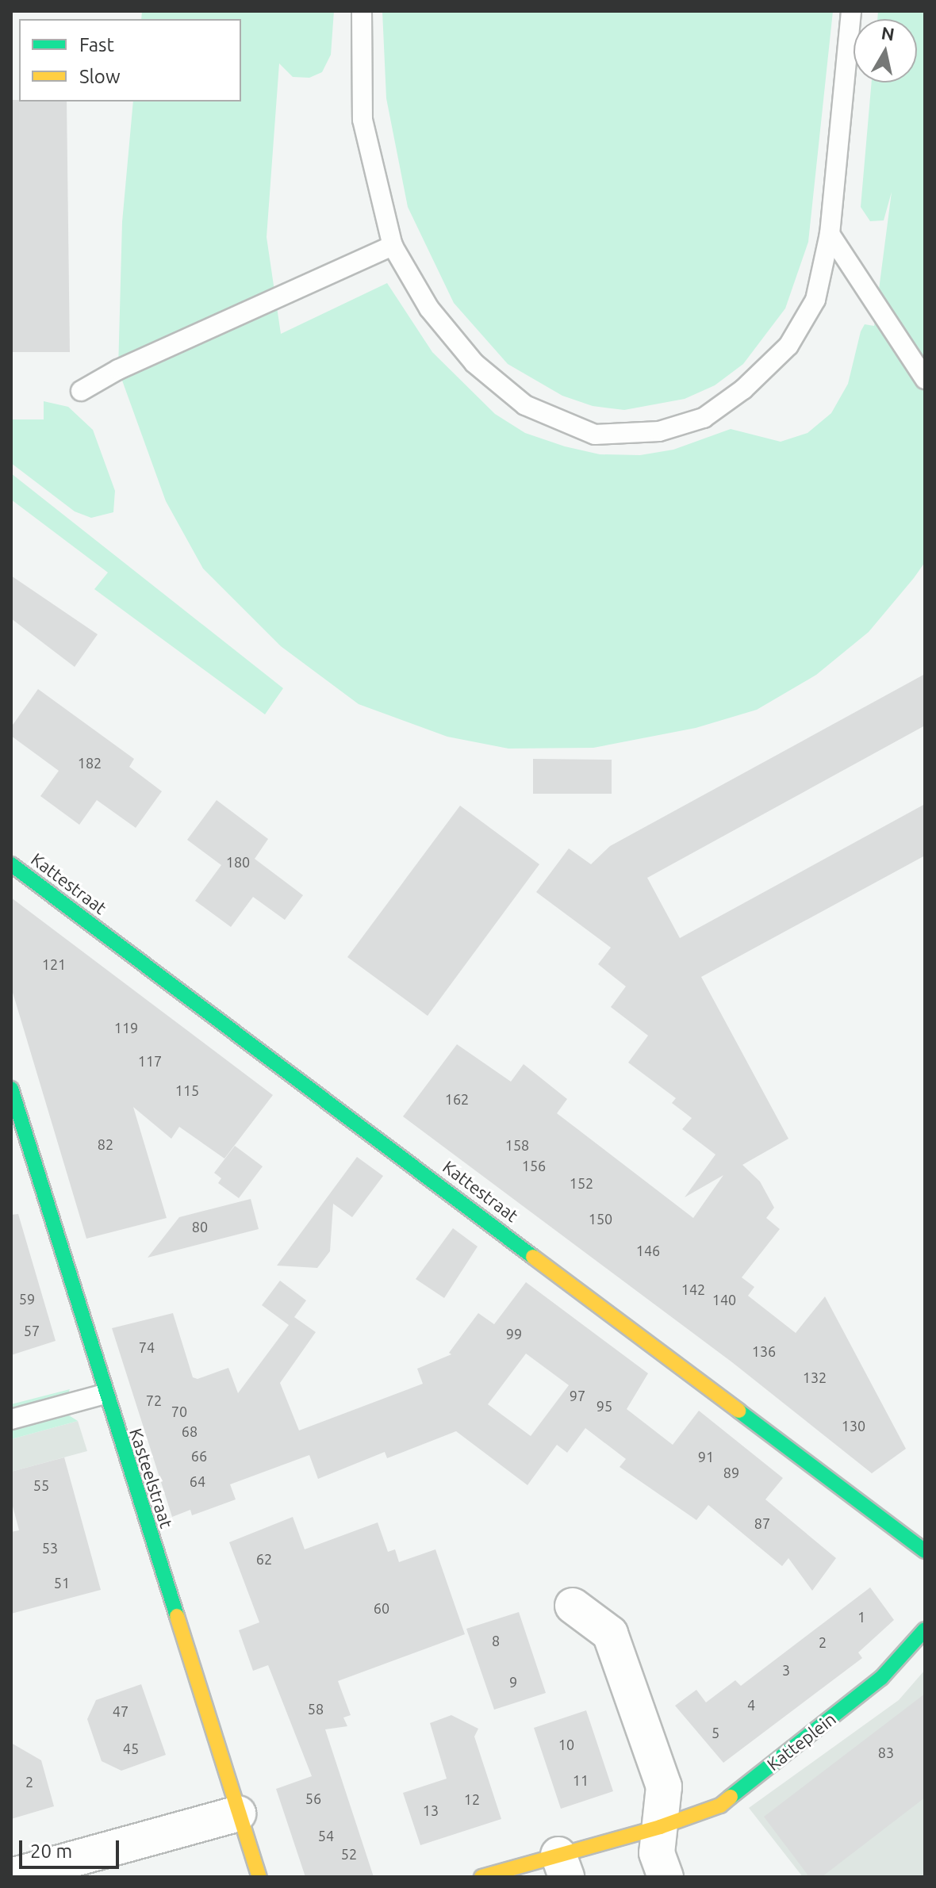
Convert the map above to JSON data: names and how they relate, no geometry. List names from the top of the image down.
{
  "streets": {
    "street": ["Kattestraat", "Kasteelstraat", "Katteplein"]
  },
  "house_numbers": [
    "182",
    "180",
    "121",
    "119",
    "117",
    "115",
    "162",
    "82",
    "158",
    "156",
    "152",
    "150",
    "80",
    "146",
    "142",
    "59",
    "140",
    "57",
    "99",
    "74",
    "136",
    "132",
    "97",
    "72",
    "95",
    "70",
    "130",
    "68",
    "66",
    "91",
    "89",
    "64",
    "55",
    "87",
    "53",
    "62",
    "51",
    "60",
    "1",
    "8",
    "2",
    "3",
    "9",
    "4",
    "58",
    "47",
    "5",
    "10",
    "45",
    "83",
    "11",
    "2",
    "56",
    "12",
    "13",
    "54",
    "52"
  ],
  "legend": ["Fast", "Slow"],
  "scale_bar": "20 m",
  "north": "top"
}
